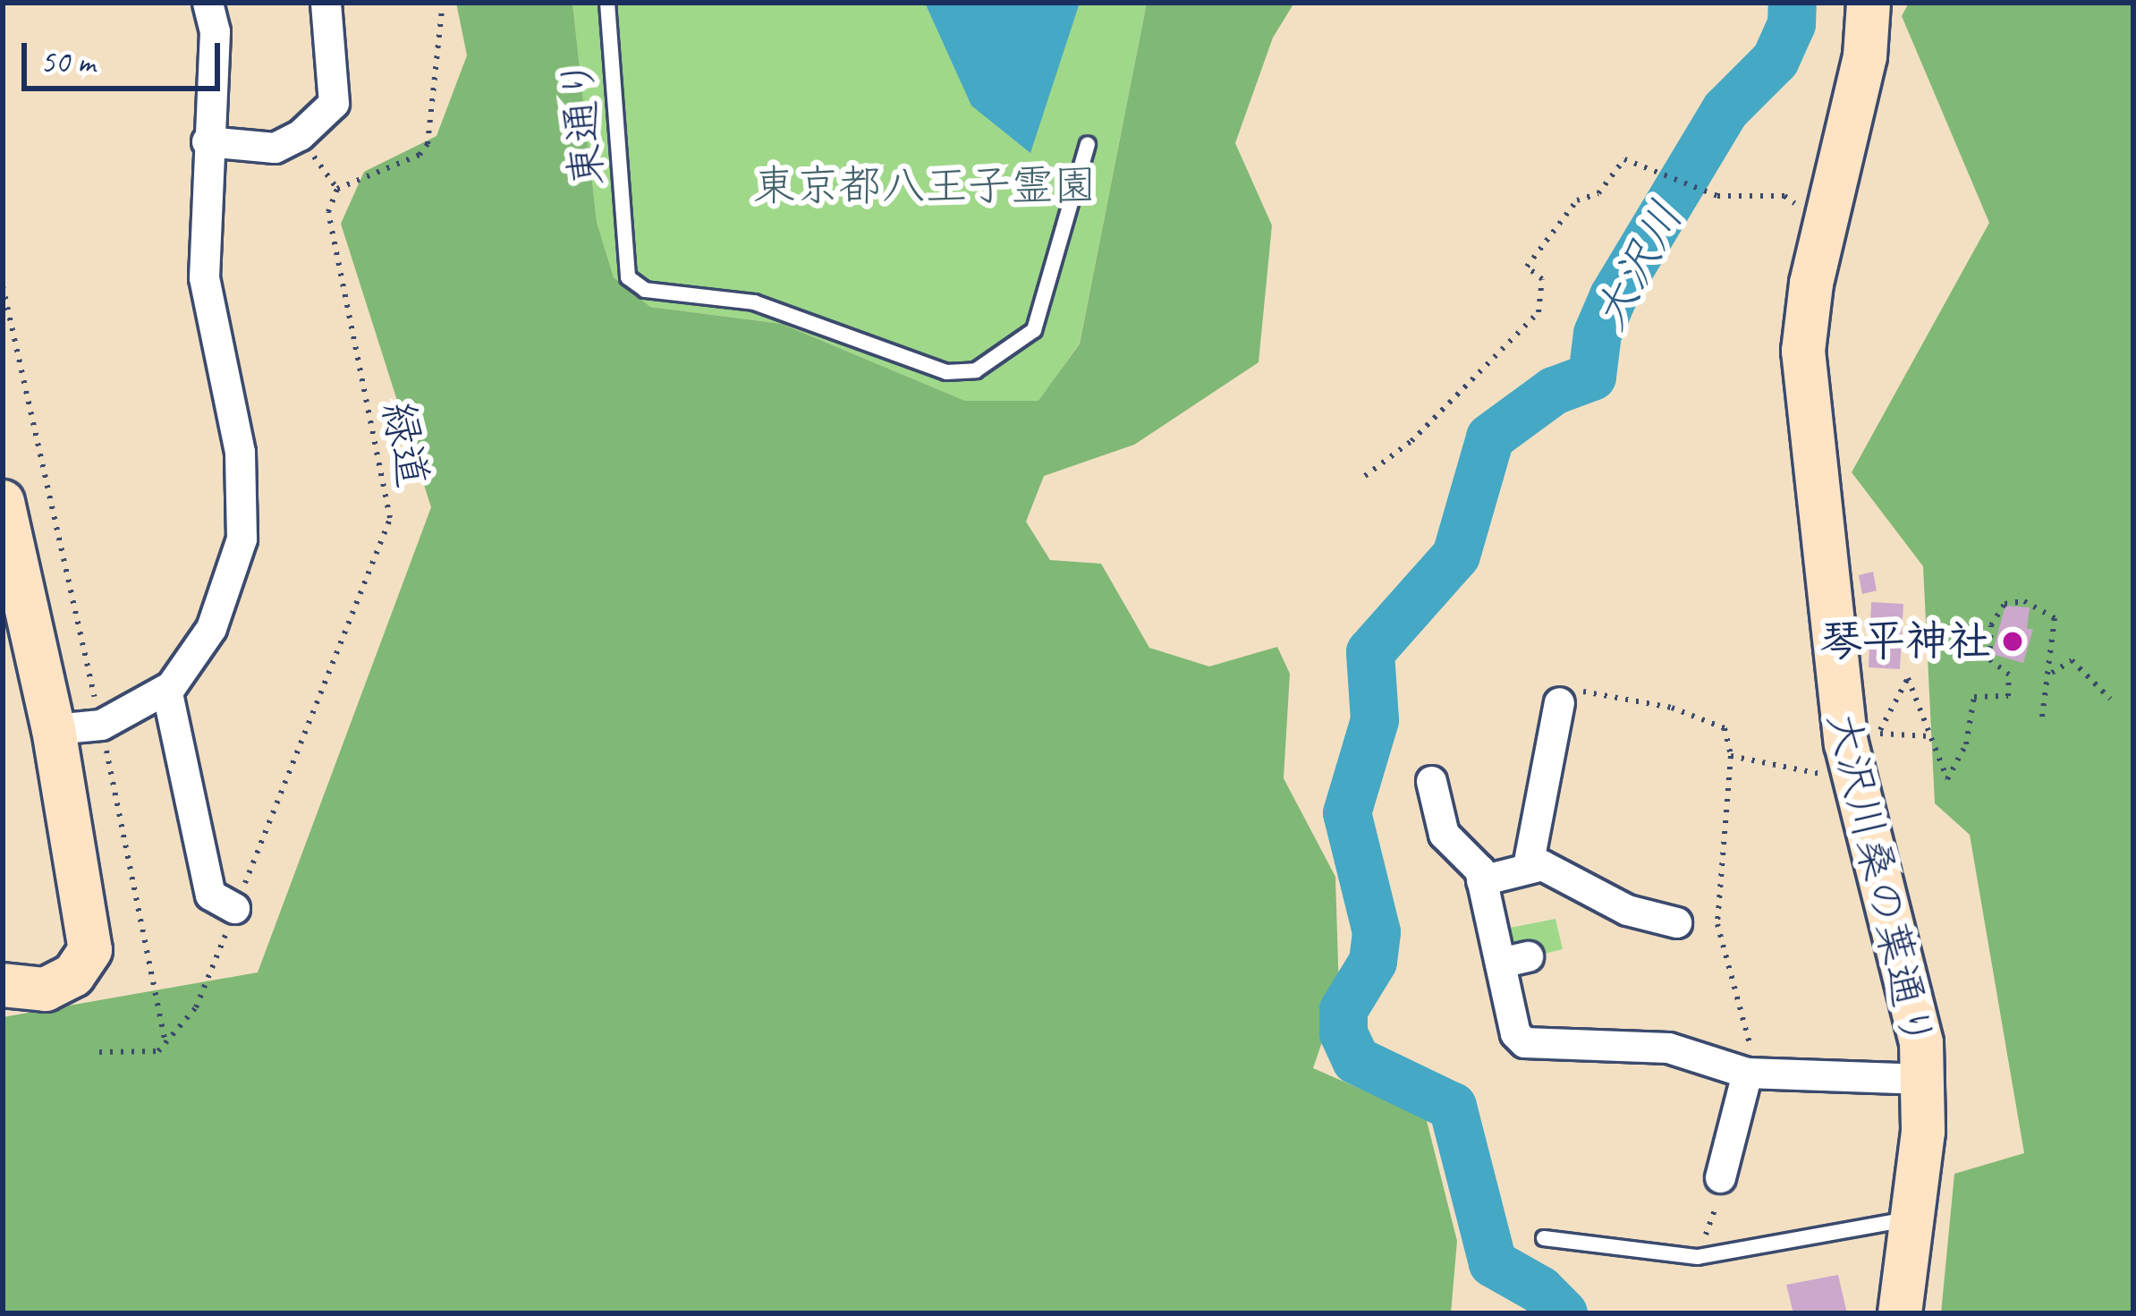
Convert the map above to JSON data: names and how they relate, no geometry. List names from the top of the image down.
{
  "streets": {
    "street": ["大沢川桑の葉通り"],
    "lane": ["東通り"],
    "path": ["緑道"]
  },
  "water": ["大沢川"],
  "parks": ["東京都八王子霊園"],
  "places": ["琴平神社"],
  "scale_bar": "50 m"
}
